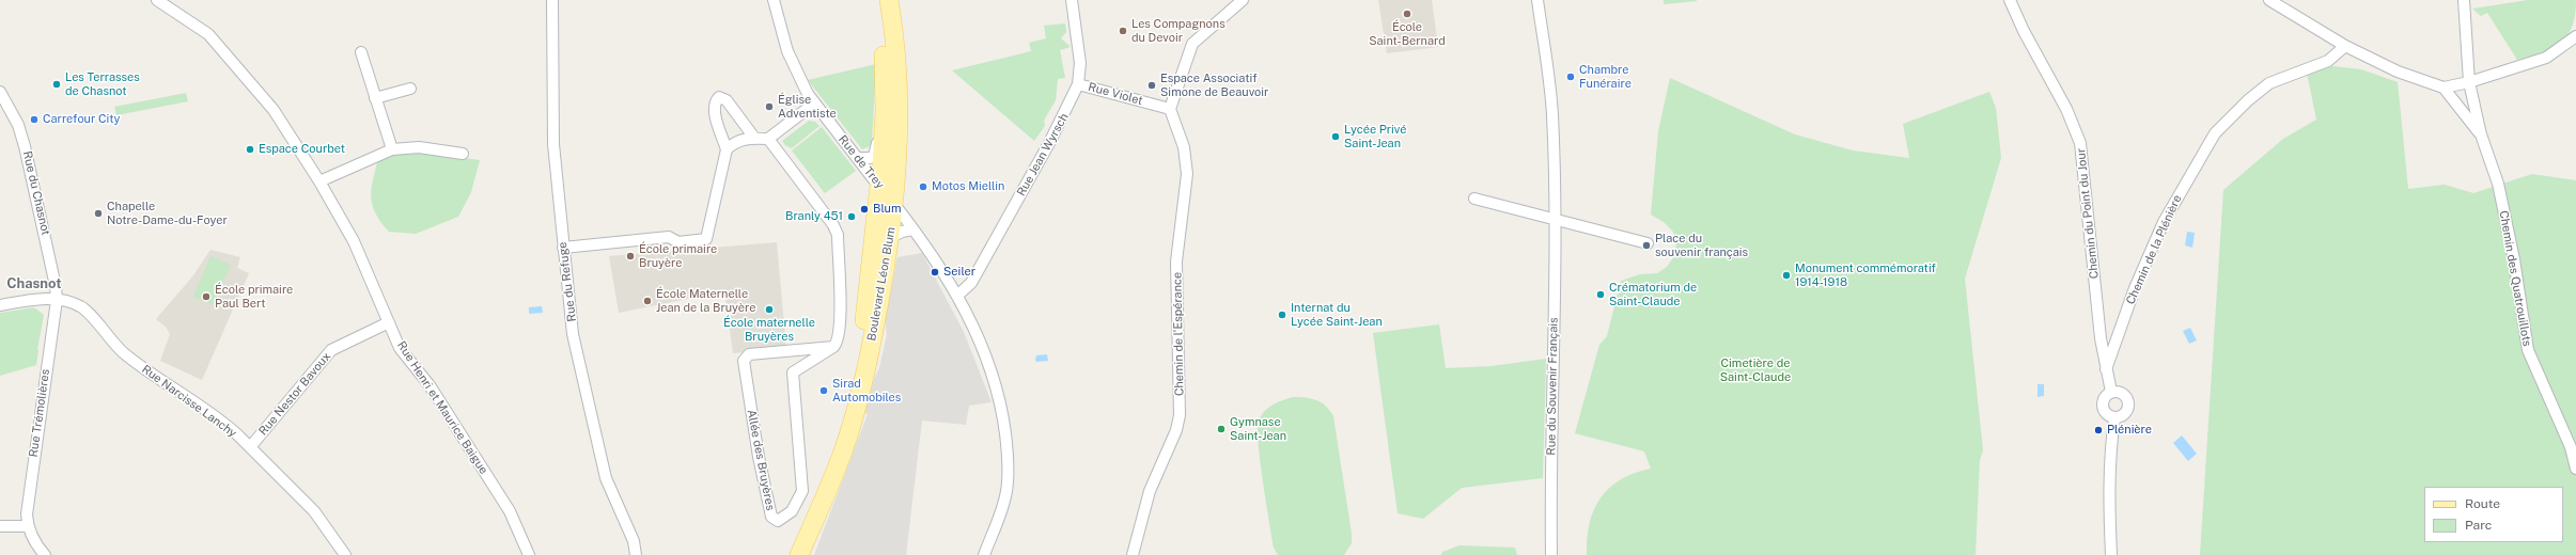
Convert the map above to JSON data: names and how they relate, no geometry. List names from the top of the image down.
{
  "streets": {
    "main road": ["Boulevard Léon Blum"],
    "street": [
      "Rue Violet",
      "Rue Jean Wyrsch",
      "Rue de Trey",
      "Rue du Chasnot",
      "Chemin du Point du Jour",
      "Chemin de la Plénière",
      "Chemin des Quatrouillots",
      "Rue du Refuge",
      "Chemin de l'Espérance",
      "Rue du Souvenir Français",
      "Rue Nestor Bavoux",
      "Rue Narcisse Lanchy",
      "Rue Henri et Maurice Baigue",
      "Rue Trémolières",
      "Allée des Bruyères"
    ]
  },
  "crossings": [
    ["Rue Violet", "Rue Jean Wyrsch"],
    ["Rue Violet", "Chemin de l'Espérance"],
    ["Rue Jean Wyrsch", "Rue de Trey"],
    ["Rue de Trey", "Boulevard Léon Blum"],
    ["Rue du Chasnot", "Rue Narcisse Lanchy"],
    ["Rue du Chasnot", "Rue Trémolières"],
    ["Chemin du Point du Jour", "Chemin de la Plénière"],
    ["Rue Nestor Bavoux", "Rue Narcisse Lanchy"],
    ["Rue Nestor Bavoux", "Rue Henri et Maurice Baigue"],
    ["Rue Narcisse Lanchy", "Rue Trémolières"]
  ],
  "districts": ["Chasnot"],
  "parks": ["Cimetière de Saint-Claude"],
  "places": [
    "École Saint-Bernard",
    "Les Compagnons du Devoir",
    "Chambre Funéraire",
    "Les Terrasses de Chasnot",
    "Espace Associatif Simone de Beauvoir",
    "Église Adventiste",
    "Carrefour City",
    "Lycée Privé Saint-Jean",
    "Espace Courbet",
    "Motos Miellin",
    "Blum",
    "Chapelle Notre-Dame-du-Foyer",
    "Branly 451",
    "Place du souvenir français",
    "École primaire Bruyère",
    "Seiler",
    "Monument commémoratif 1914-1918",
    "Crématorium de Saint-Claude",
    "École primaire Paul Bert",
    "École Maternelle Jean de la Bruyère",
    "École maternelle Bruyères",
    "Internat du Lycée Saint-Jean",
    "Sirad Automobiles",
    "Gymnase Saint-Jean",
    "Plénière"
  ],
  "legend": ["Route", "Parc"]
}
